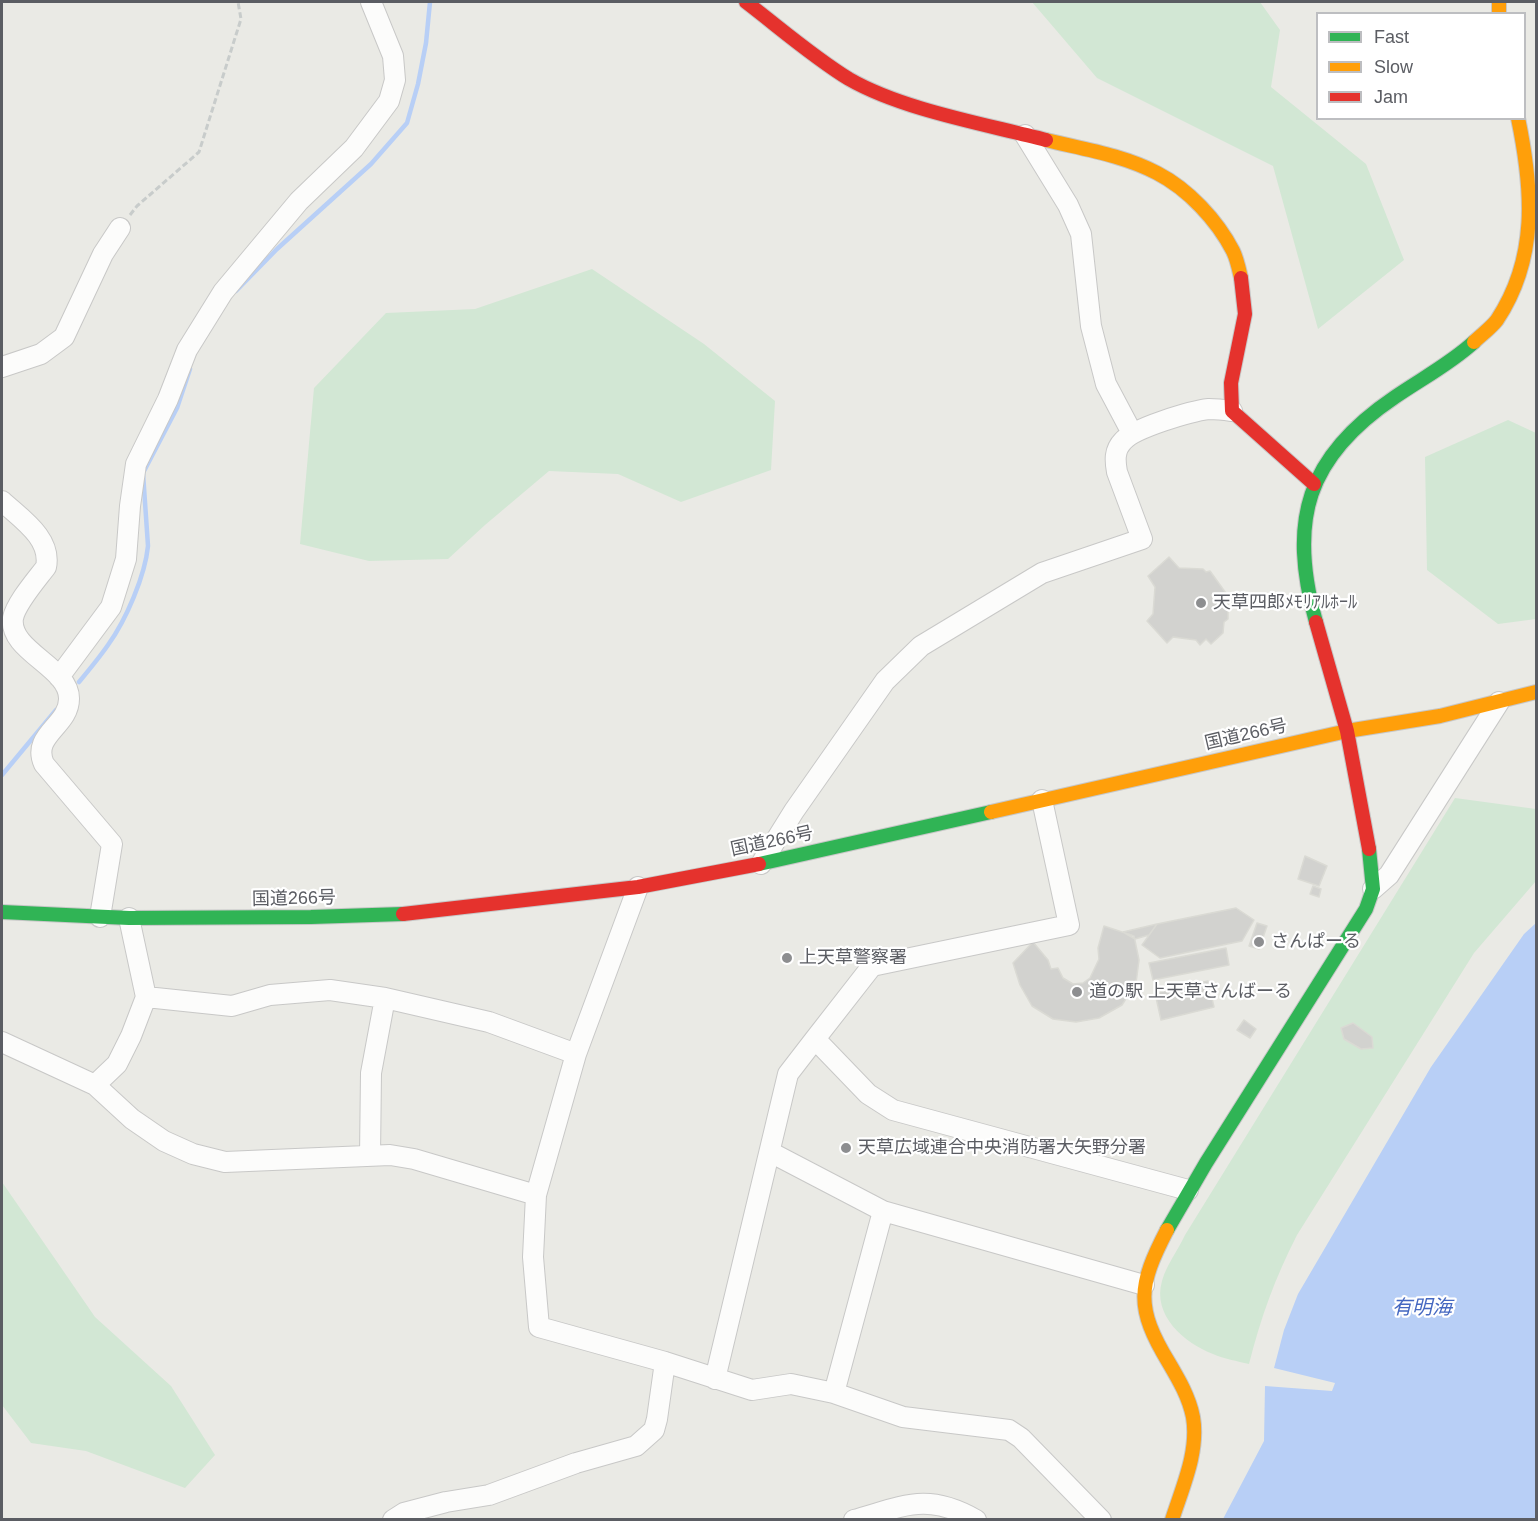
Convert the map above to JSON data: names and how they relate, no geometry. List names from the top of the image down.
{
  "streets": {
    "main road": ["国道266号"]
  },
  "water": ["有明海"],
  "places": [
    "天草四郎ﾒﾓﾘｱﾙﾎｰﾙ",
    "さんぱーる",
    "上天草警察署",
    "道の駅 上天草さんばーる",
    "天草広域連合中央消防署大矢野分署"
  ],
  "legend": ["Fast", "Slow", "Jam"]
}
